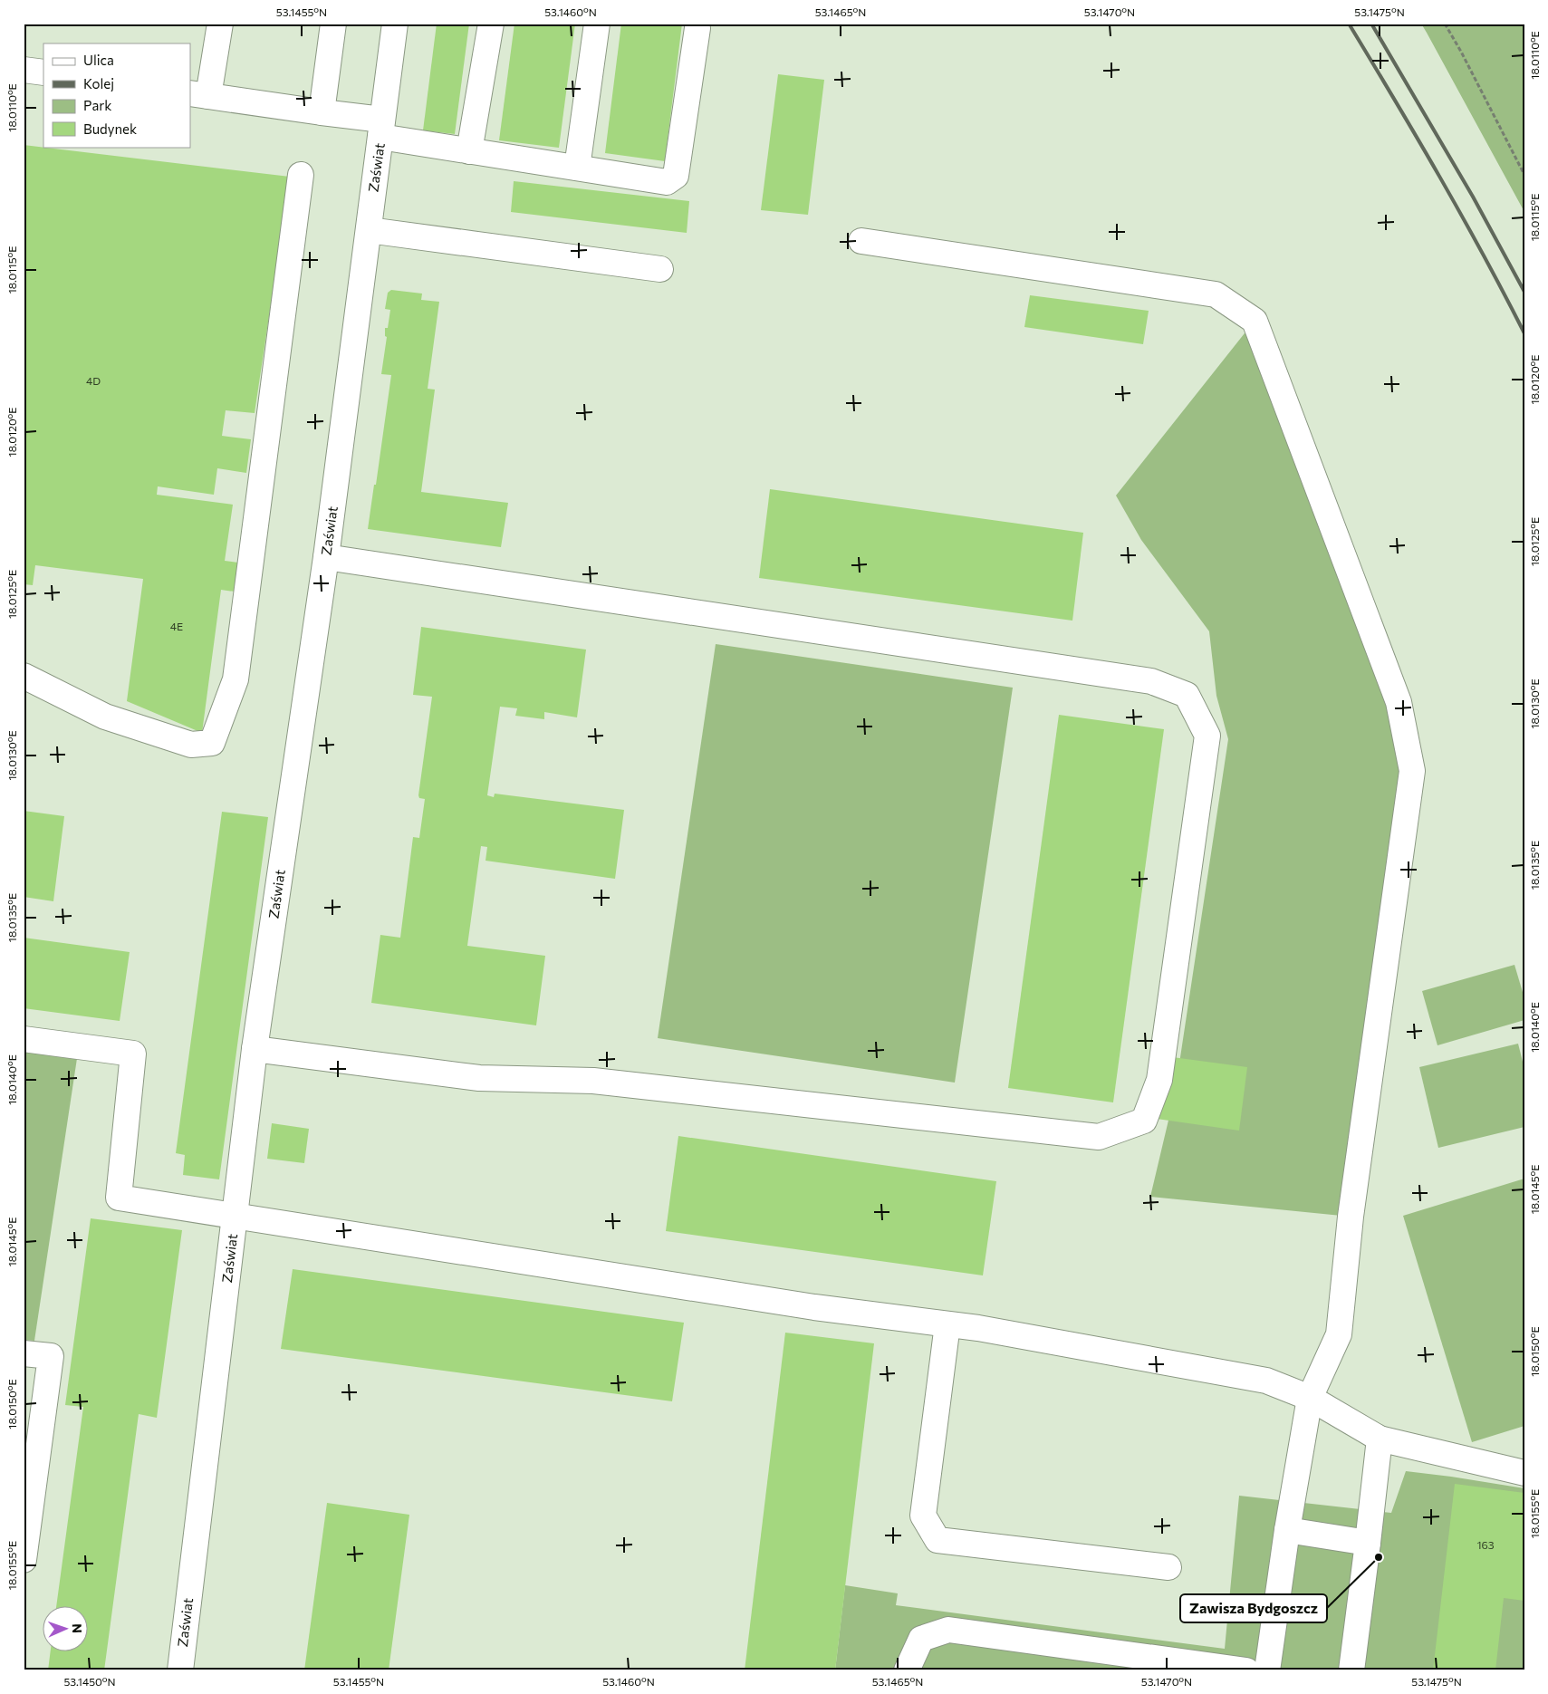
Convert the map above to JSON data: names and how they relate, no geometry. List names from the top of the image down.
{
  "streets": {
    "street": ["Zaświat"]
  },
  "places": ["Zawisza Bydgoszcz"],
  "house_numbers": ["4D", "4E", "163"],
  "legend": [
    "Ulica",
    "Kolej",
    "Park",
    "Budynek"
  ],
  "north": "right",
  "coordinates": [
    "53.1455°N",
    "53.1460°N",
    "53.1465°N",
    "53.1470°N",
    "53.1475°N",
    "18.0110°E",
    "18.0115°E",
    "18.0120°E",
    "18.0125°E",
    "18.0130°E",
    "18.0135°E",
    "18.0140°E",
    "18.0145°E",
    "18.0150°E",
    "18.0155°E",
    "53.1450°N"
  ]
}
